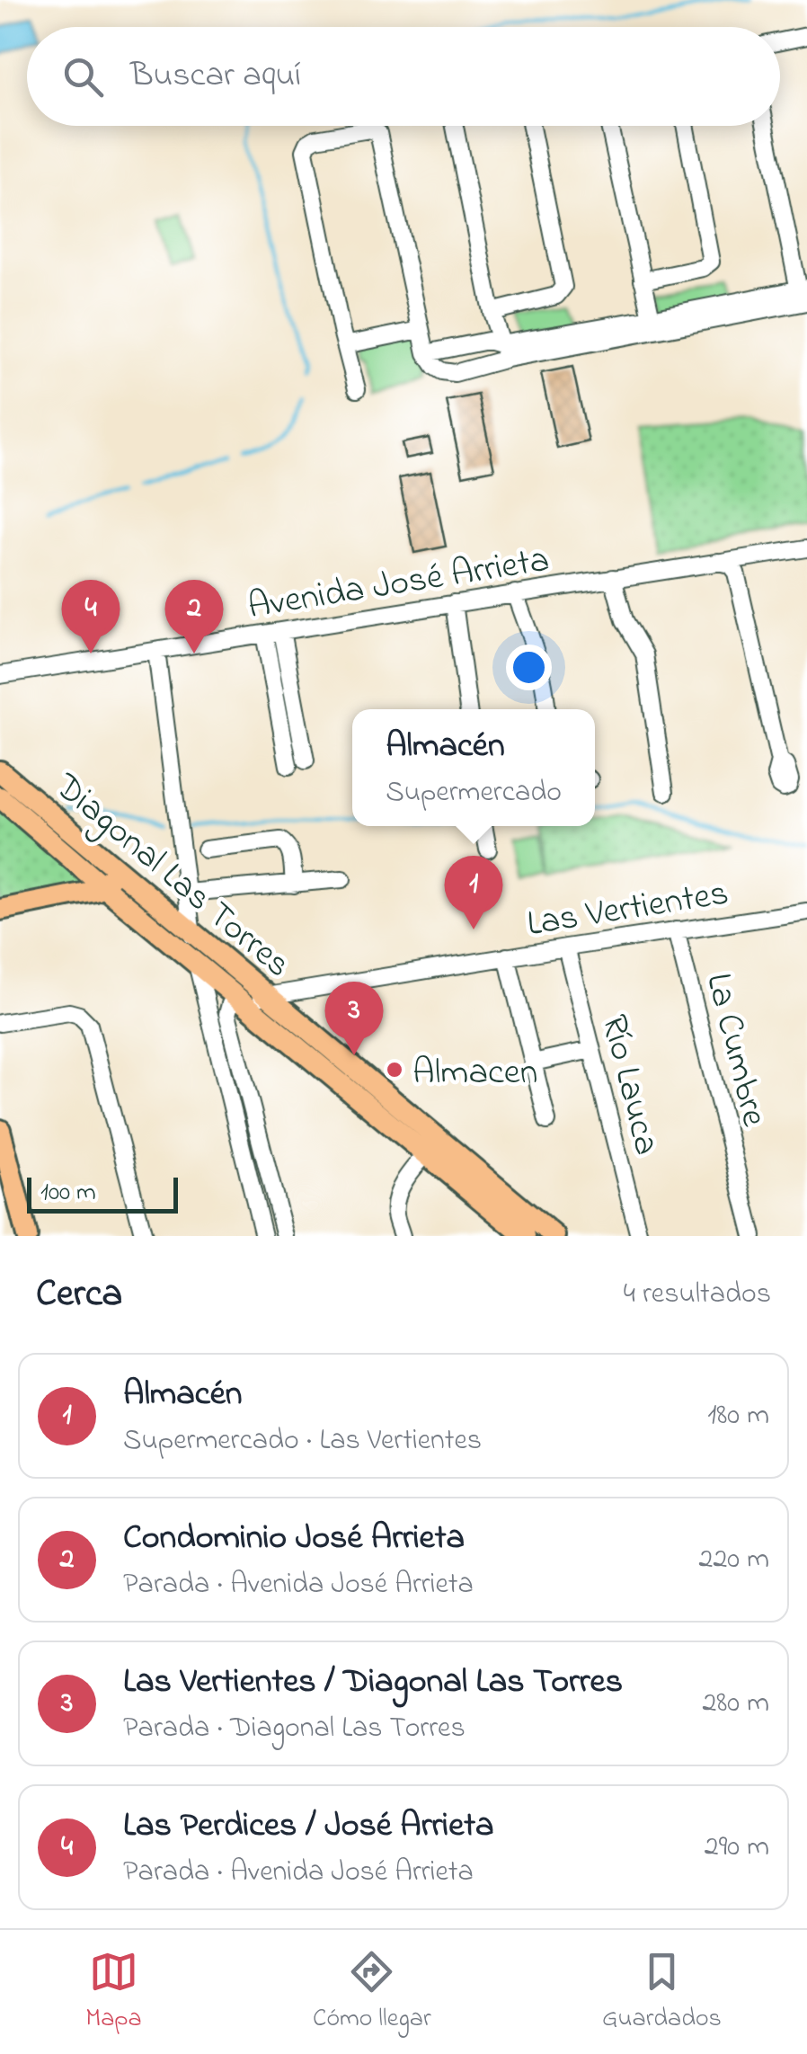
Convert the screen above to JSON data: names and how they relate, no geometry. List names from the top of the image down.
{
  "streets": {
    "main road": ["Diagonal Las Torres"],
    "street": [
      "Avenida José Arrieta",
      "Las Vertientes",
      "La Cumbre",
      "Río Lauca"
    ]
  },
  "crossings": [
    ["Diagonal Las Torres", "Las Vertientes"],
    ["Las Vertientes", "La Cumbre"],
    ["Las Vertientes", "Río Lauca"]
  ],
  "places": ["Almacen"],
  "scale_bar": "100 m",
  "page": {
    "search": "Buscar aquí",
    "pins": [
      "2",
      "4",
      "1",
      "3"
    ],
    "popup": ["Almacén", "Supermercado"],
    "scale": "100 m",
    "heading": ["Cerca", "4 resultados"],
    "list": [
      {
        "mark": "1",
        "name": "Almacén",
        "note": "Supermercado · Las Vertientes",
        "value": "180 m"
      },
      {
        "mark": "2",
        "name": "Condominio José Arrieta",
        "note": "Parada · Avenida José Arrieta",
        "value": "220 m"
      },
      {
        "mark": "3",
        "name": "Las Vertientes / Diagonal Las Torres",
        "note": "Parada · Diagonal Las Torres",
        "value": "280 m"
      },
      {
        "mark": "4",
        "name": "Las Perdices / José Arrieta",
        "note": "Parada · Avenida José Arrieta",
        "value": "290 m"
      }
    ],
    "nav": ["Mapa", "Cómo llegar", "Guardados"]
  }
}
